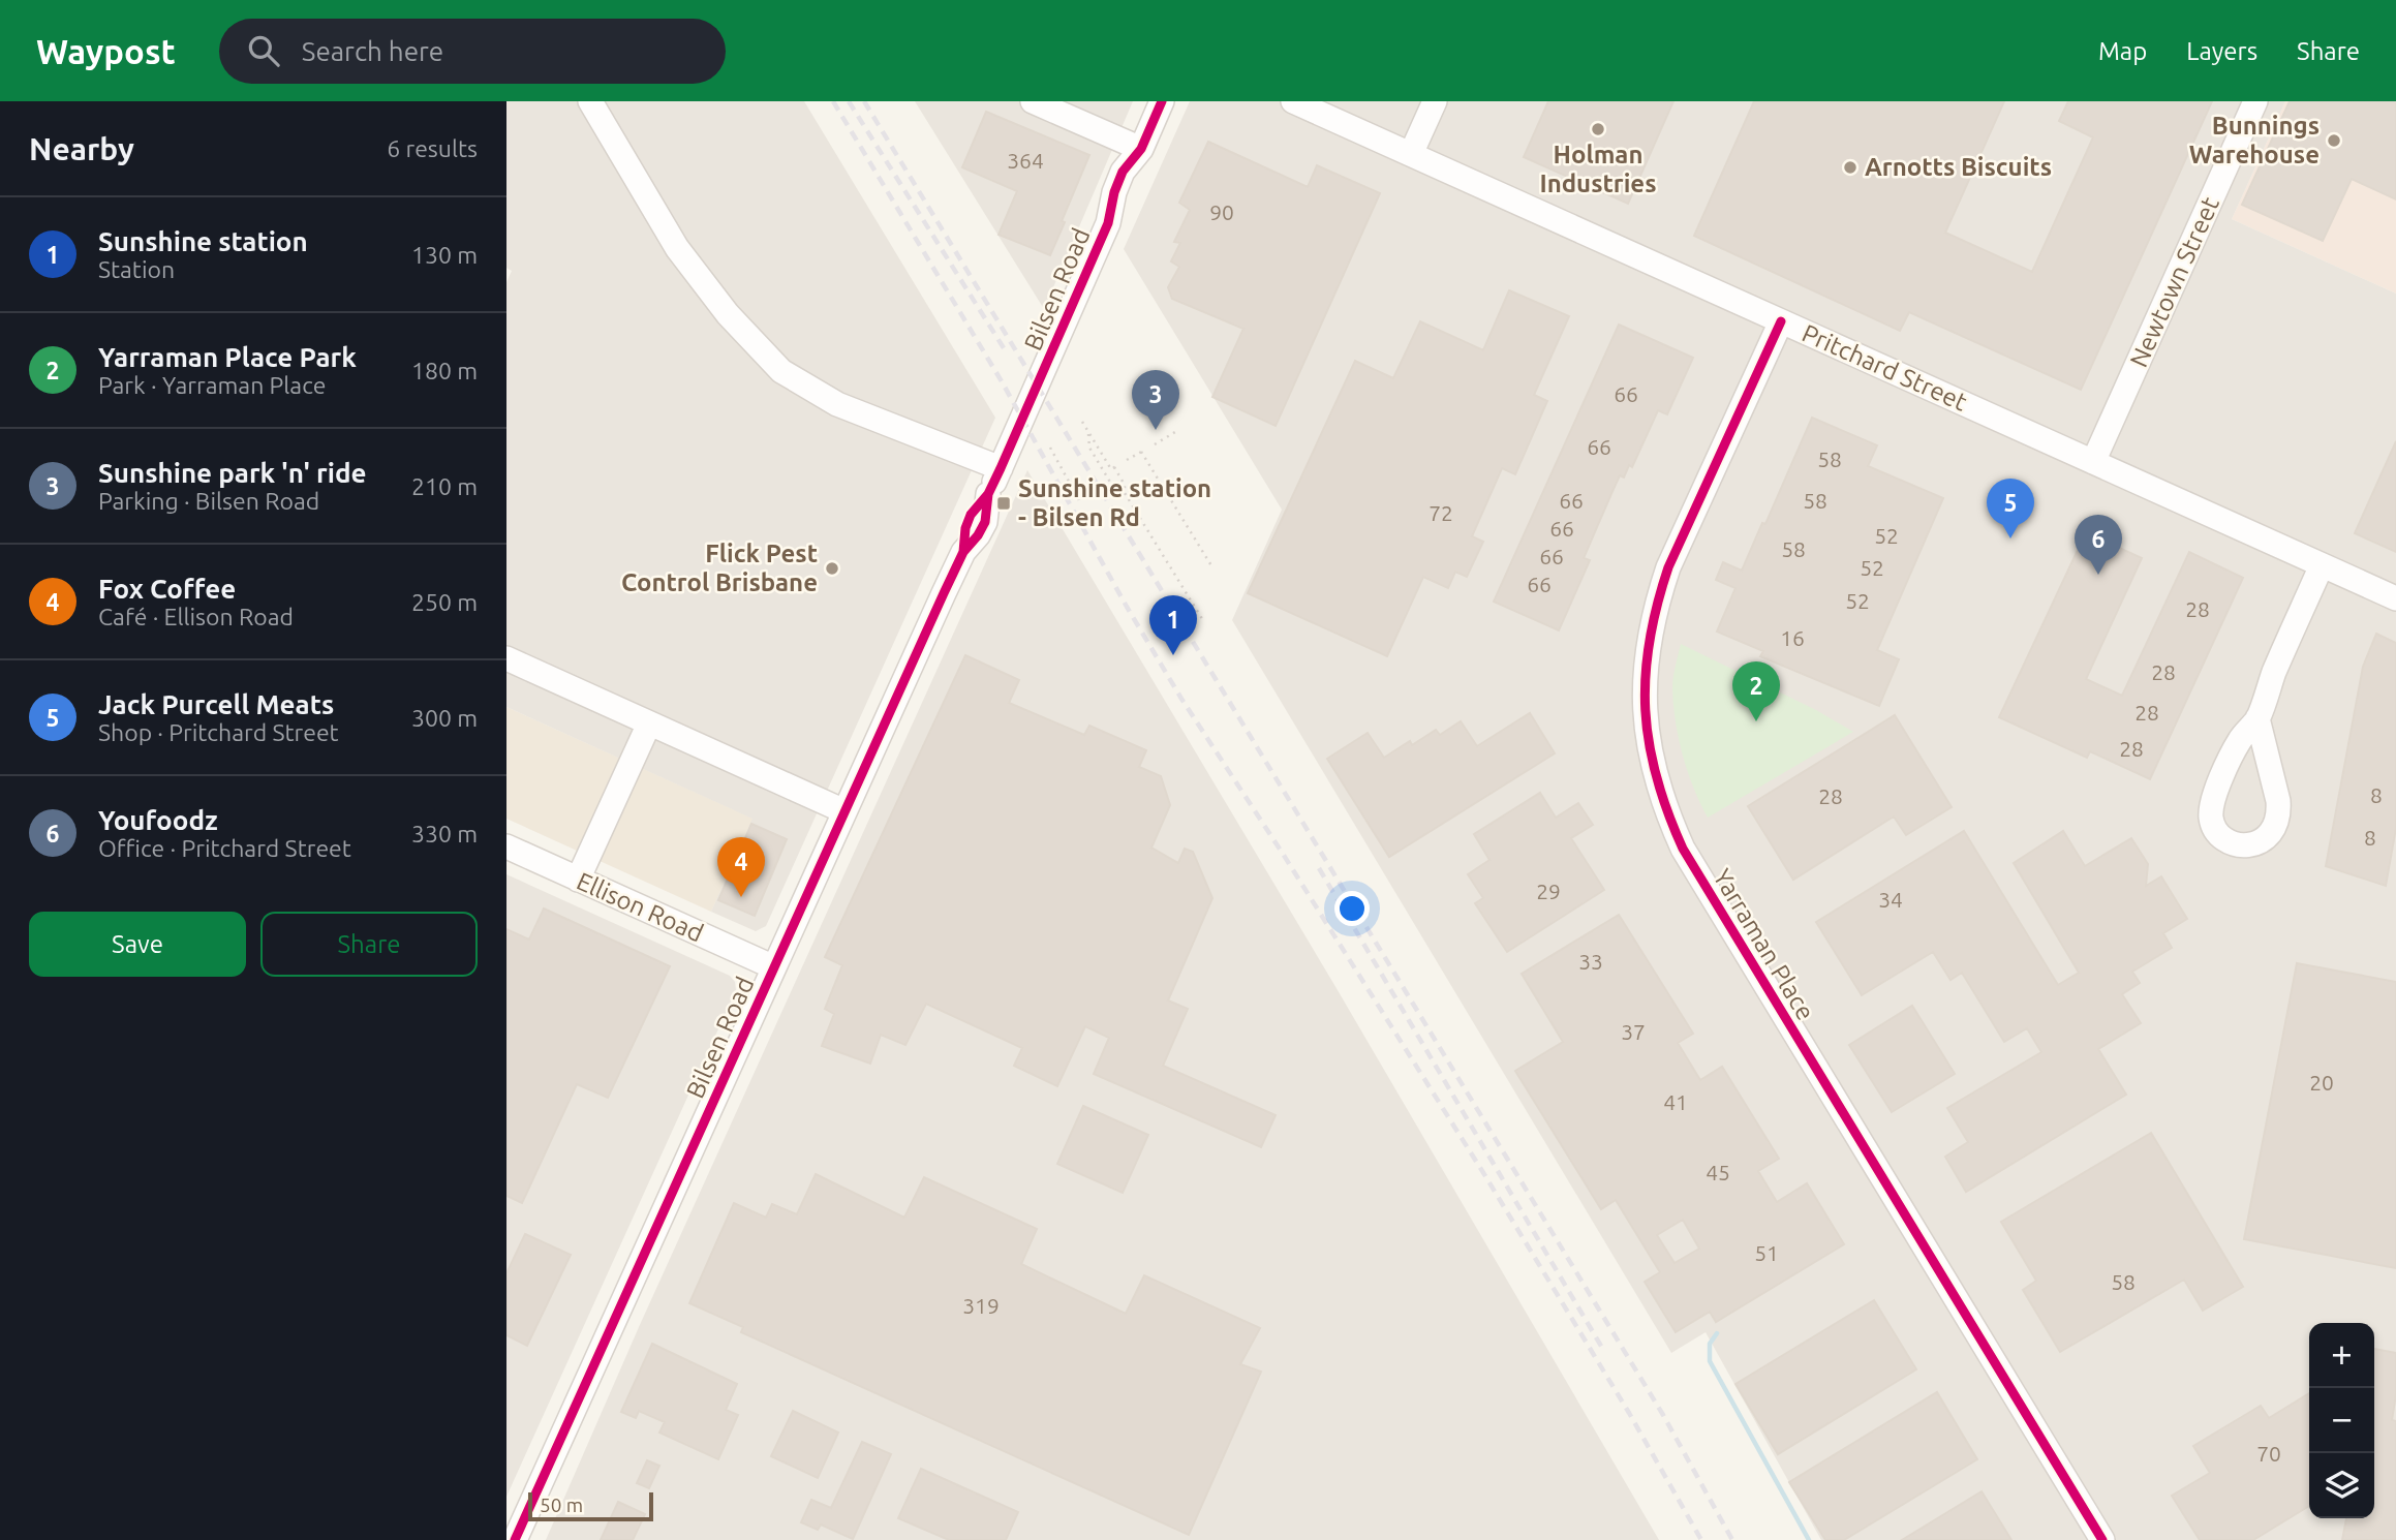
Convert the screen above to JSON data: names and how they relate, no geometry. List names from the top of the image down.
{
  "streets": {
    "street": [
      "Newtown Street",
      "Bilsen Road",
      "Pritchard Street",
      "Ellison Road",
      "Yarraman Place"
    ]
  },
  "crossings": [
    ["Newtown Street", "Pritchard Street"],
    ["Bilsen Road", "Ellison Road"],
    ["Pritchard Street", "Yarraman Place"]
  ],
  "places": {
    "other": [
      "Holman Industries",
      "Bunnings Warehouse",
      "Arnotts Biscuits",
      "Flick Pest Control Brisbane"
    ],
    "transit": ["Sunshine station - Bilsen Rd"]
  },
  "house_numbers": [
    "364",
    "90",
    "66",
    "66",
    "58",
    "66",
    "58",
    "72",
    "66",
    "52",
    "58",
    "66",
    "52",
    "66",
    "52",
    "28",
    "16",
    "28",
    "28",
    "28",
    "8",
    "28",
    "8",
    "29",
    "34",
    "33",
    "37",
    "20",
    "41",
    "45",
    "51",
    "58",
    "319",
    "70"
  ],
  "scale_bar": "50 m",
  "page": {
    "header": "Waypost",
    "search": "Search here",
    "nav": ["Map", "Layers", "Share"],
    "heading": ["Nearby", "6 results"],
    "list": [
      {
        "mark": "1",
        "name": "Sunshine station",
        "note": "Station",
        "value": "130 m"
      },
      {
        "mark": "2",
        "name": "Yarraman Place Park",
        "note": "Park · Yarraman Place",
        "value": "180 m"
      },
      {
        "mark": "3",
        "name": "Sunshine park 'n' ride",
        "note": "Parking · Bilsen Road",
        "value": "210 m"
      },
      {
        "mark": "4",
        "name": "Fox Coffee",
        "note": "Café · Ellison Road",
        "value": "250 m"
      },
      {
        "mark": "5",
        "name": "Jack Purcell Meats",
        "note": "Shop · Pritchard Street",
        "value": "300 m"
      },
      {
        "mark": "6",
        "name": "Youfoodz",
        "note": "Office · Pritchard Street",
        "value": "330 m"
      }
    ],
    "pins": [
      "3",
      "5",
      "6",
      "1",
      "2",
      "4"
    ],
    "buttons": ["Save", "Share"],
    "map_buttons": ["+", "−"],
    "scale": "50 m"
  }
}
